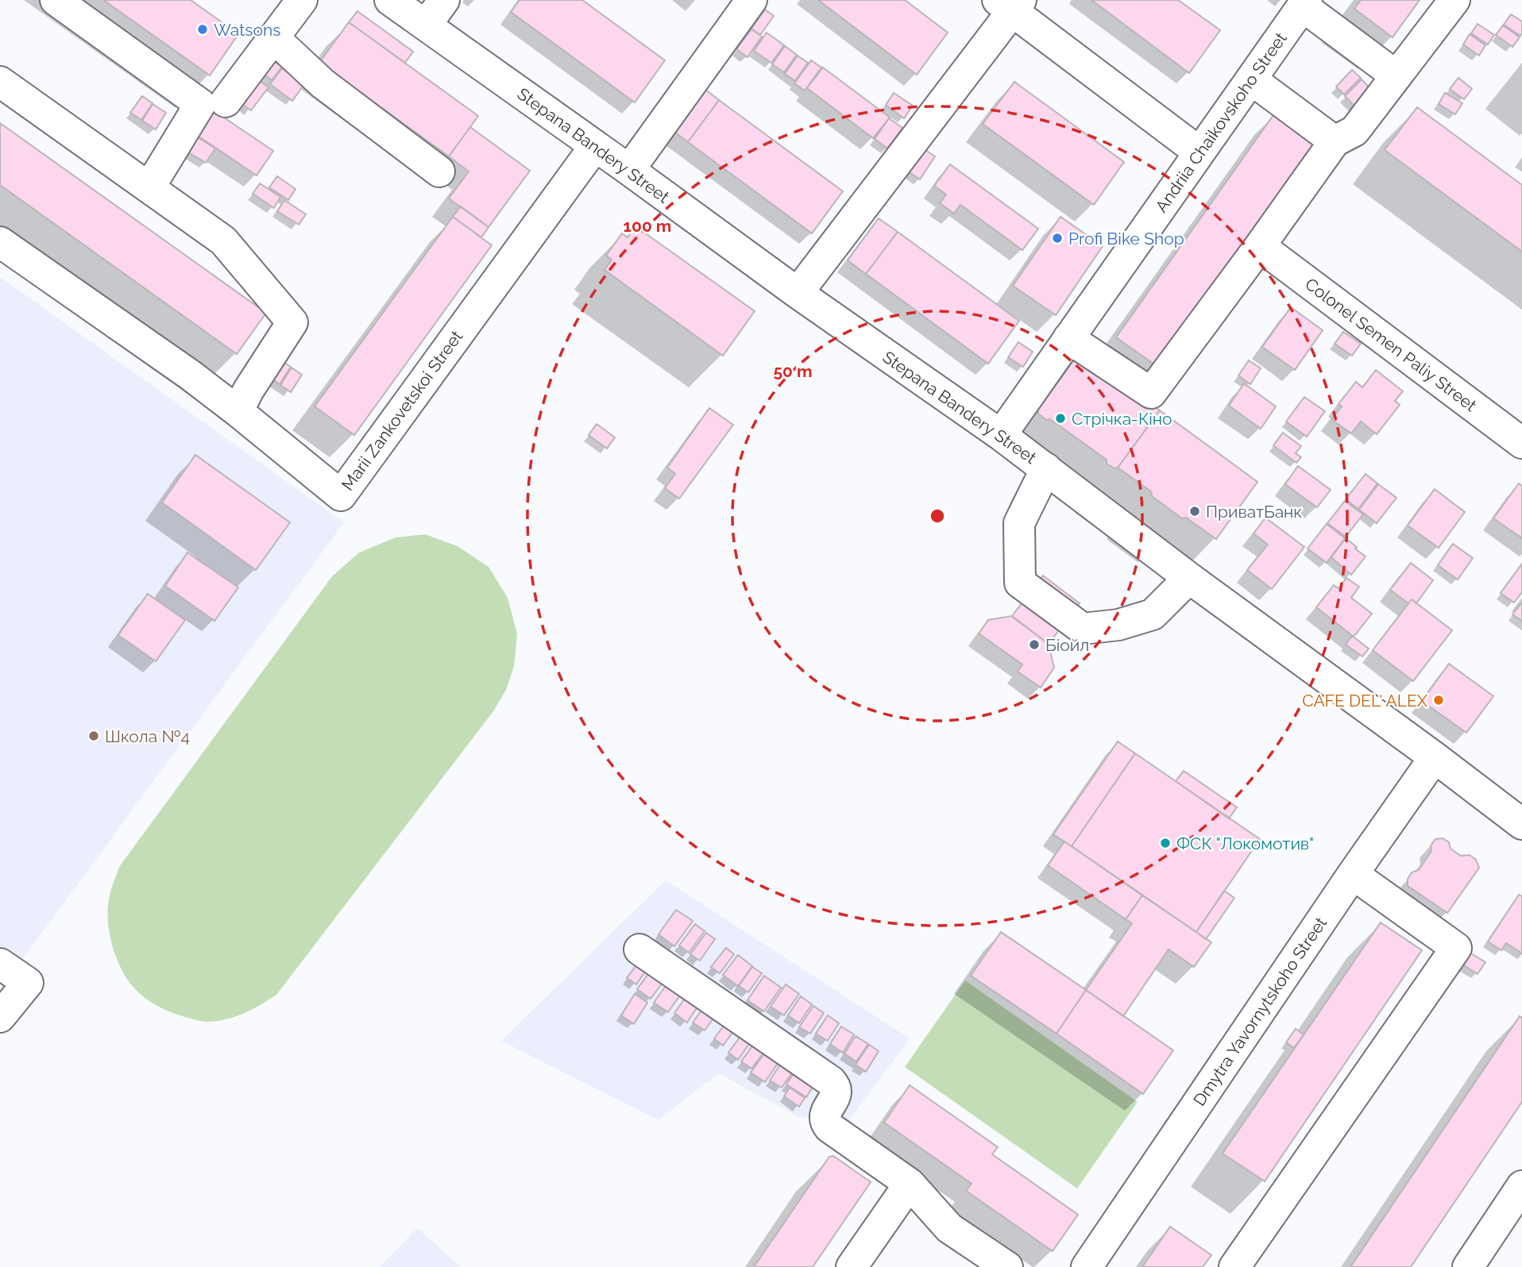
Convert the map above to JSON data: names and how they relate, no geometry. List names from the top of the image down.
{
  "streets": {
    "street": [
      "Andriia Chaikovskoho Street",
      "Stepana Bandery Street",
      "Colonel Semen Paliy Street",
      "Marii Zankovetskoi Street",
      "Dmytra Yavornytskoho Street"
    ]
  },
  "crossings": [
    ["Andriia Chaikovskoho Street", "Stepana Bandery Street"],
    ["Stepana Bandery Street", "Marii Zankovetskoi Street"],
    ["Stepana Bandery Street", "Dmytra Yavornytskoho Street"]
  ],
  "places": [
    "Watsons",
    "Profi Bike Shop",
    "Стрічка-Кіно",
    "ПриватБанк",
    "Біойл",
    "CAFE DEL' ALEX",
    "Школа №4",
    "ФСК \"Локомотив\""
  ],
  "rings": ["100 m", "50 m"]
}
